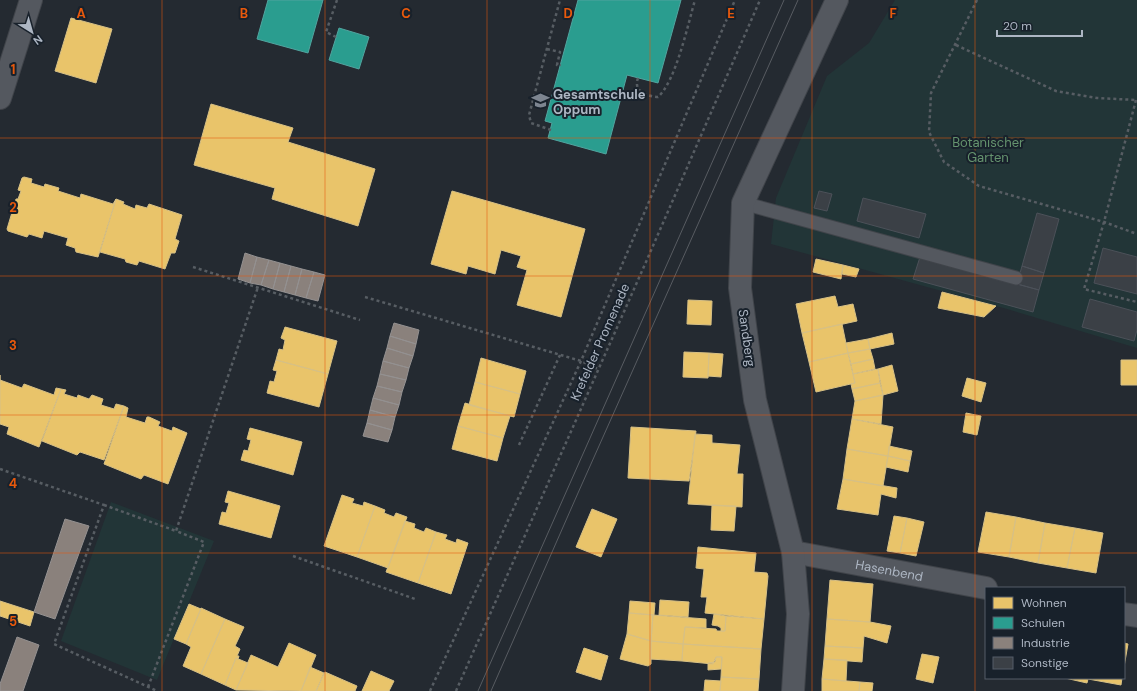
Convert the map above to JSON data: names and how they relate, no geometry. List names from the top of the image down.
{
  "streets": {
    "street": ["Sandberg", "Hasenbend"],
    "path": ["Krefelder Promenade"]
  },
  "crossings": [
    ["Sandberg", "Hasenbend"]
  ],
  "parks": ["Botanischer Garten"],
  "places": {
    "school or university": ["Gesamtschule Oppum"]
  },
  "legend": [
    "Wohnen",
    "Schulen",
    "Industrie",
    "Sonstige"
  ],
  "scale_bar": "20 m",
  "north": "bottom right",
  "grid": {
    "columns": [
      "A",
      "B",
      "C",
      "D",
      "E",
      "F"
    ],
    "rows": [
      "1",
      "2",
      "3",
      "4",
      "5"
    ]
  }
}
